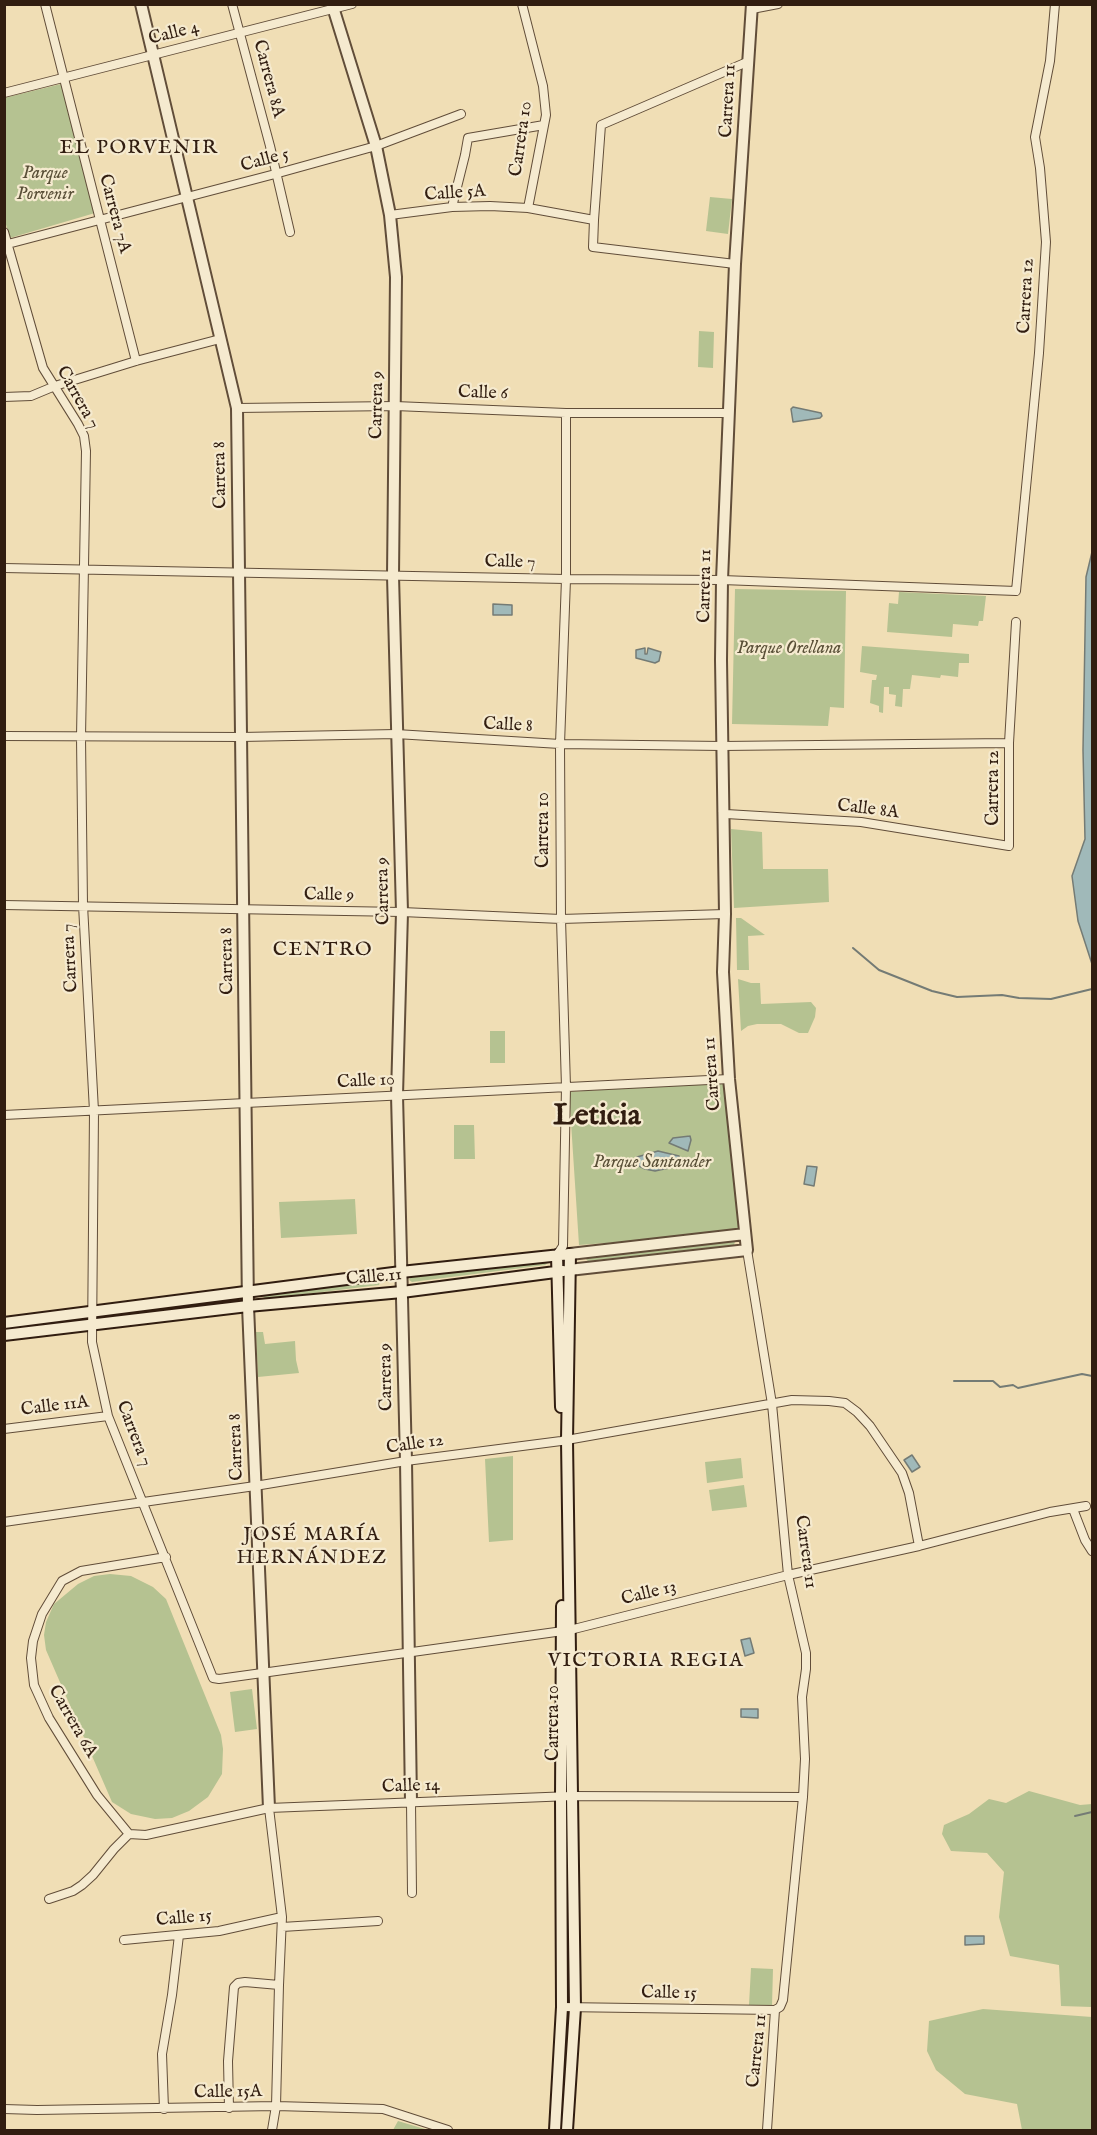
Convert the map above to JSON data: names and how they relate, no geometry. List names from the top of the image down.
{
  "streets": {
    "street": [
      "Calle 4",
      "Carrera 8A",
      "Carrera 11",
      "Carrera 10",
      "Calle 5",
      "Calle 5A",
      "Carrera 7A",
      "Carrera 12",
      "Calle 6",
      "Carrera 7",
      "Carrera 9",
      "Carrera 8",
      "Calle 7",
      "Calle 8",
      "Calle 8A",
      "Calle 9",
      "Calle 10",
      "Calle 11",
      "Calle 11A",
      "Calle 12",
      "Calle 13",
      "Carrera 6A",
      "Calle 14",
      "Calle 15",
      "Calle 15A"
    ]
  },
  "crossings": [
    ["Calle 4", "Carrera 8A"],
    ["Calle 4", "Carrera 7A"],
    ["Calle 4", "Carrera 9"],
    ["Calle 4", "Carrera 8"],
    ["Carrera 8A", "Calle 5"],
    ["Carrera 11", "Calle 6"],
    ["Carrera 11", "Calle 7"],
    ["Carrera 11", "Calle 8"],
    ["Carrera 11", "Calle 8A"],
    ["Carrera 11", "Calle 9"],
    ["Carrera 11", "Calle 10"],
    ["Carrera 11", "Calle 11"],
    ["Carrera 11", "Calle 12"],
    ["Carrera 11", "Calle 13"],
    ["Carrera 11", "Calle 14"],
    ["Carrera 11", "Calle 15"],
    ["Carrera 10", "Calle 5A"],
    ["Carrera 10", "Calle 6"],
    ["Carrera 10", "Calle 7"],
    ["Carrera 10", "Calle 8"],
    ["Carrera 10", "Calle 9"],
    ["Carrera 10", "Calle 10"],
    ["Carrera 10", "Calle 11"],
    ["Carrera 10", "Calle 12"],
    ["Carrera 10", "Calle 13"],
    ["Carrera 10", "Calle 14"],
    ["Carrera 10", "Calle 15"],
    ["Calle 5", "Carrera 7A"],
    ["Calle 5", "Carrera 7"],
    ["Calle 5", "Carrera 9"],
    ["Calle 5", "Carrera 8"],
    ["Calle 5A", "Carrera 9"],
    ["Carrera 12", "Calle 7"],
    ["Carrera 12", "Calle 8"],
    ["Carrera 12", "Calle 8A"],
    ["Calle 6", "Carrera 9"],
    ["Calle 6", "Carrera 8"],
    ["Carrera 7", "Calle 7"],
    ["Carrera 7", "Calle 8"],
    ["Carrera 7", "Calle 9"],
    ["Carrera 7", "Calle 10"],
    ["Carrera 7", "Calle 11"],
    ["Carrera 7", "Calle 11A"],
    ["Carrera 7", "Calle 12"],
    ["Carrera 7", "Calle 13"],
    ["Carrera 7", "Carrera 6A"],
    ["Carrera 9", "Calle 7"],
    ["Carrera 9", "Calle 8"],
    ["Carrera 9", "Calle 9"],
    ["Carrera 9", "Calle 10"],
    ["Carrera 9", "Calle 11"],
    ["Carrera 9", "Calle 12"],
    ["Carrera 9", "Calle 13"],
    ["Carrera 9", "Calle 14"],
    ["Carrera 8", "Calle 7"],
    ["Carrera 8", "Calle 8"],
    ["Carrera 8", "Calle 9"],
    ["Carrera 8", "Calle 10"],
    ["Carrera 8", "Calle 11"],
    ["Carrera 8", "Calle 12"],
    ["Carrera 8", "Calle 13"],
    ["Carrera 8", "Calle 14"],
    ["Carrera 8", "Calle 15"],
    ["Carrera 8", "Calle 15A"],
    ["Calle 12", "Calle 13"],
    ["Carrera 6A", "Calle 14"]
  ],
  "districts": [
    "EL PORVENIR",
    "CENTRO",
    "Leticia",
    "JOSÉ MARÍA HERNÁNDEZ",
    "VICTORIA REGIA"
  ],
  "parks": ["Parque Porvenir", "Parque Orellana", "Parque Santander"]
}
